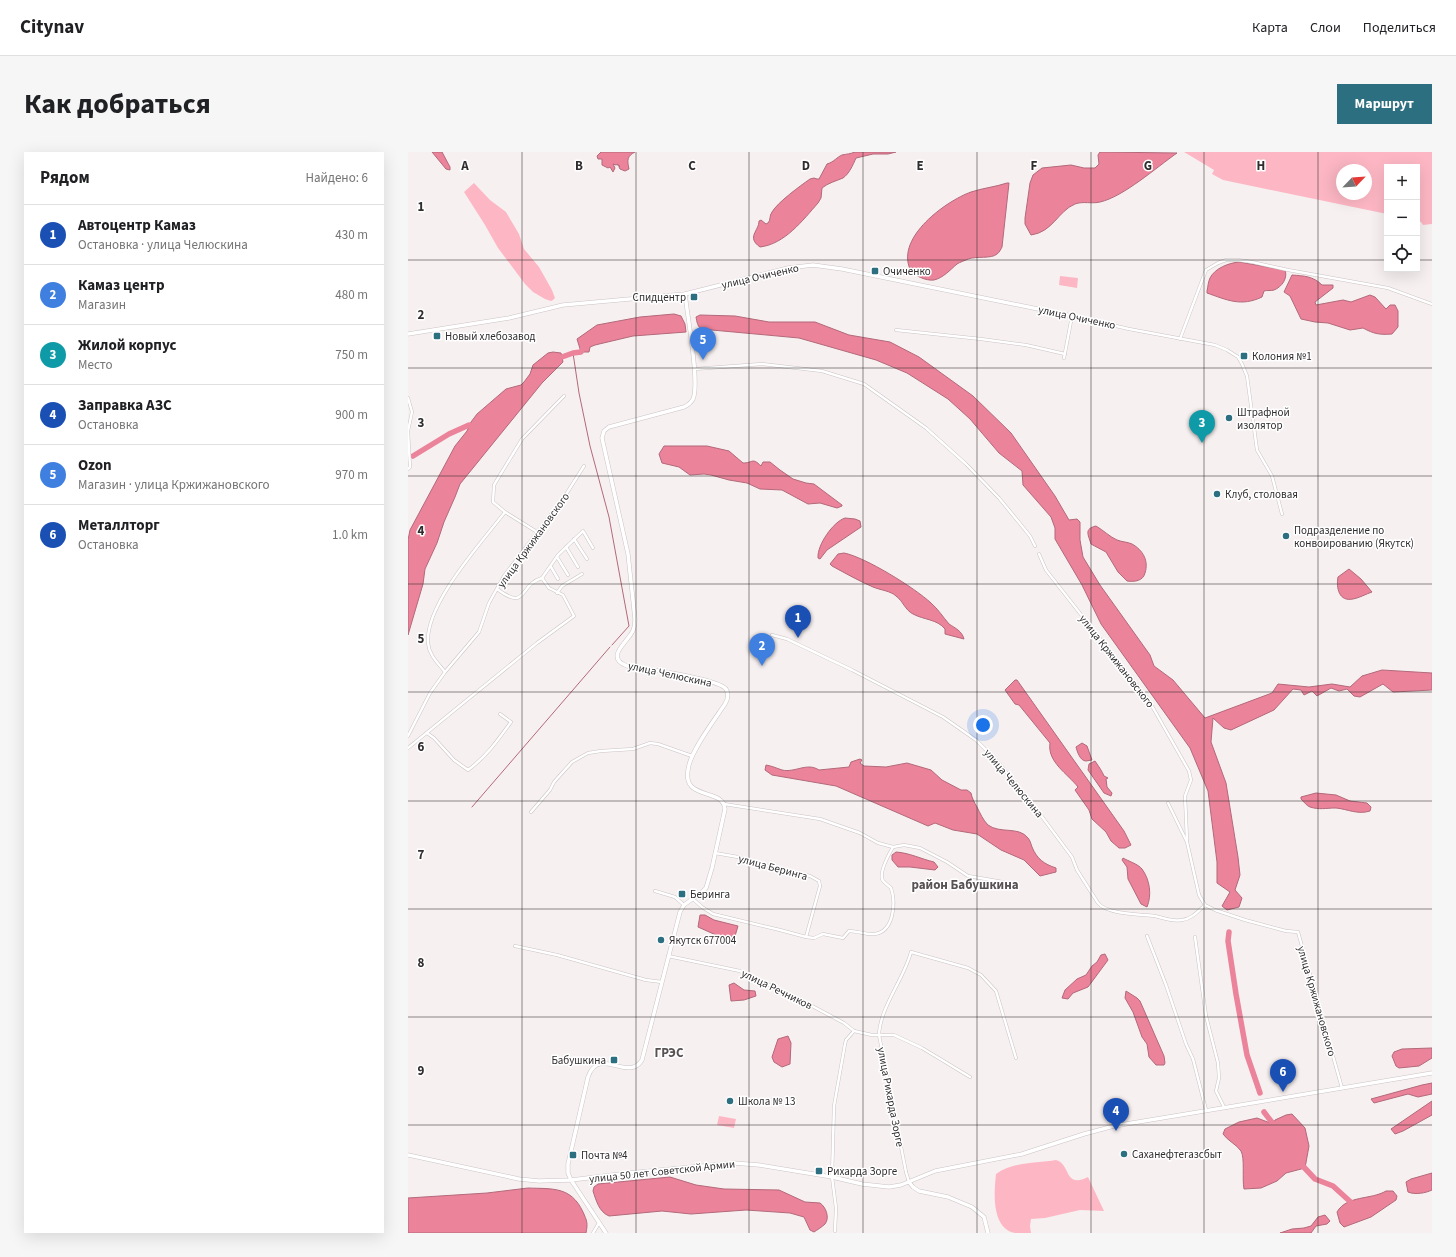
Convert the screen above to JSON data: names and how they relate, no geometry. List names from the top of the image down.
{
  "streets": {
    "street": [
      "улица Очиченко",
      "улица Кржижановского",
      "улица Челюскина",
      "улица Беринга",
      "улица Речников",
      "улица Рихарда Зорге",
      "улица 50 лет Советской Армии"
    ]
  },
  "crossings": [
    ["улица Кржижановского", "улица Челюскина"],
    ["улица Кржижановского", "улица 50 лет Советской Армии"],
    ["улица Речников", "улица Рихарда Зорге"],
    ["улица Рихарда Зорге", "улица 50 лет Советской Армии"]
  ],
  "districts": ["район Бабушкина", "ГРЭС"],
  "places": {
    "transit": [
      "Очиченко",
      "Спидцентр",
      "Новый хлебозавод",
      "Колония №1",
      "Беринга",
      "Бабушкина",
      "Почта №4",
      "Рихарда Зорге"
    ],
    "other": [
      "Штрафной изолятор",
      "Клуб, столовая",
      "Подразделение по конвоированию (Якутск)",
      "Якутск 677004",
      "Школа № 13",
      "Саханефтегазсбыт"
    ]
  },
  "north": "top right",
  "page": {
    "header": "Citynav",
    "nav": ["Карта", "Слои", "Поделиться"],
    "title": "Как добраться",
    "buttons": "Маршрут",
    "heading": ["Рядом", "Найдено: 6"],
    "map_buttons": ["+", "−"],
    "list": [
      {
        "mark": "1",
        "name": "Автоцентр Камаз",
        "note": "Остановка · улица Челюскина",
        "value": "430 m"
      },
      {
        "mark": "2",
        "name": "Камаз центр",
        "note": "Магазин",
        "value": "480 m"
      },
      {
        "mark": "3",
        "name": "Жилой корпус",
        "note": "Место",
        "value": "750 m"
      },
      {
        "mark": "4",
        "name": "Заправка АЗС",
        "note": "Остановка",
        "value": "900 m"
      },
      {
        "mark": "5",
        "name": "Ozon",
        "note": "Магазин · улица Кржижановского",
        "value": "970 m"
      },
      {
        "mark": "6",
        "name": "Металлторг",
        "note": "Остановка",
        "value": "1.0 km"
      }
    ],
    "pins": [
      "5",
      "3",
      "1",
      "2",
      "6",
      "4"
    ]
  },
  "grid": {
    "columns": [
      "A",
      "B",
      "C",
      "D",
      "E",
      "F",
      "G",
      "H"
    ],
    "rows": [
      "1",
      "2",
      "3",
      "4",
      "5",
      "6",
      "7",
      "8",
      "9"
    ]
  }
}
